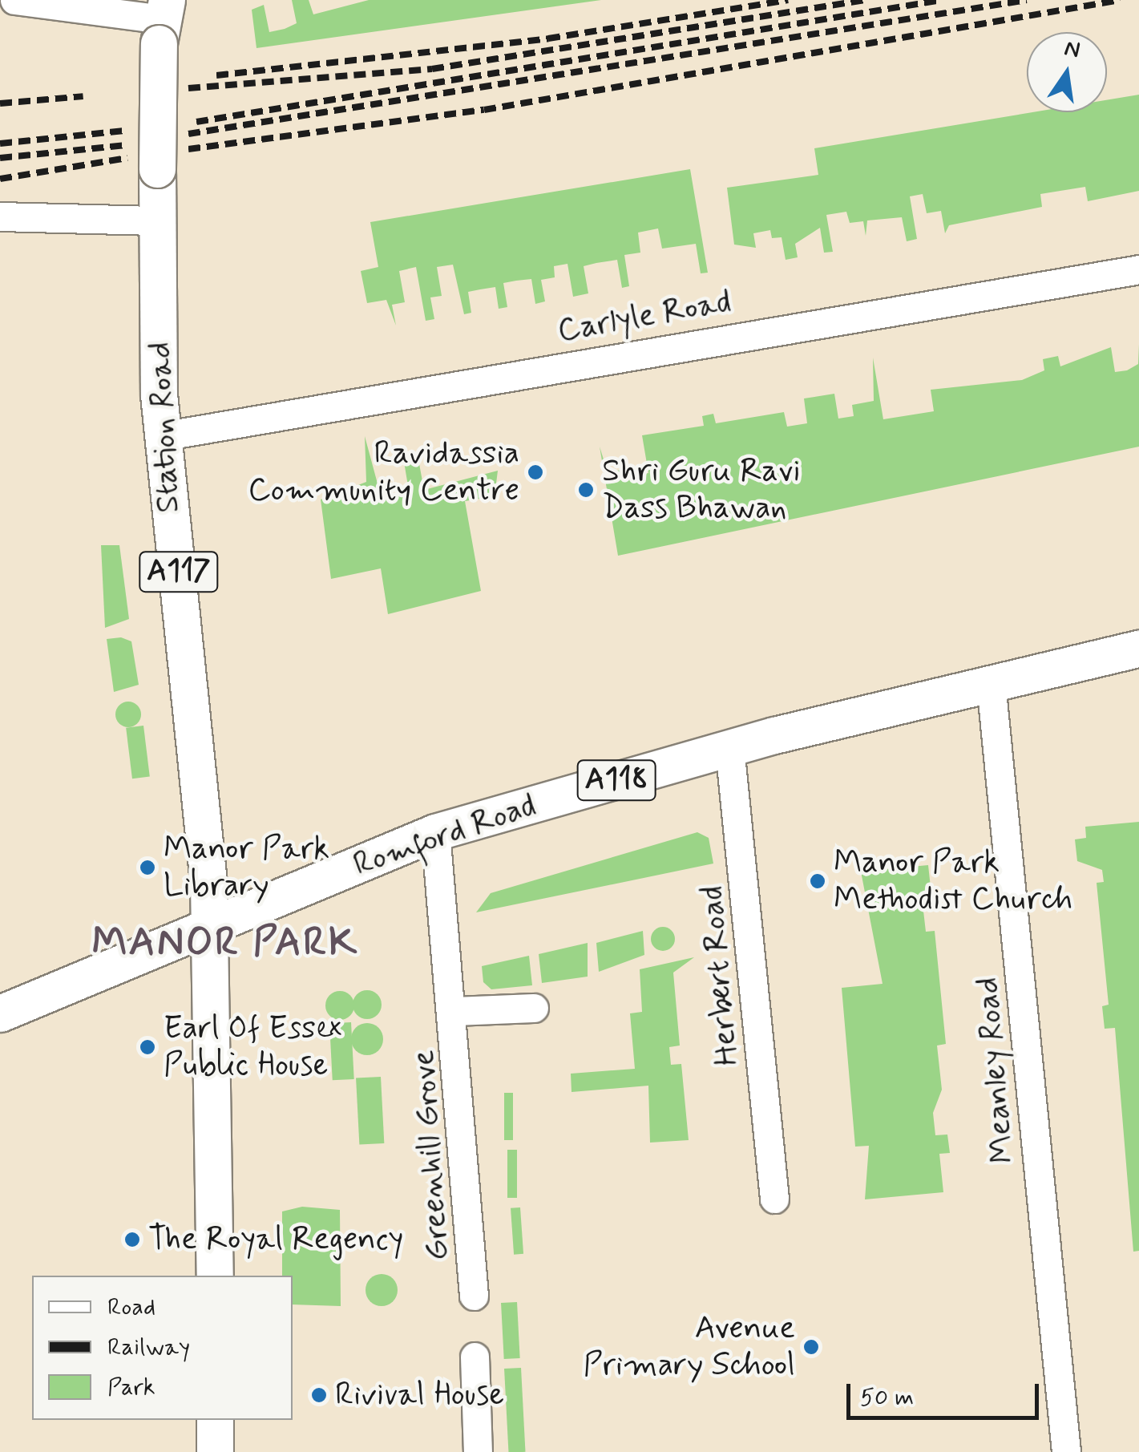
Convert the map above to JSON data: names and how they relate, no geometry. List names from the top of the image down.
{
  "streets": {
    "main road": [
      "Station Road",
      "A117",
      "A118",
      "Romford Road"
    ],
    "street": [
      "Carlyle Road",
      "Herbert Road",
      "Meanley Road",
      "Greenhill Grove"
    ]
  },
  "crossings": [
    ["Carlyle Road", "Station Road"],
    ["Station Road", "A117"],
    ["Station Road", "Romford Road"],
    ["A117", "Romford Road"],
    ["Romford Road", "Herbert Road"],
    ["Romford Road", "Meanley Road"],
    ["Romford Road", "Greenhill Grove"]
  ],
  "districts": ["MANOR PARK"],
  "places": [
    "Ravidassia Community Centre",
    "Shri Guru Ravi Dass Bhawan",
    "Manor Park Library",
    "Manor Park Methodist Church",
    "Earl Of Essex Public House",
    "The Royal Regency",
    "Avenue Primary School",
    "Rivival House"
  ],
  "legend": ["Road", "Railway", "Park"],
  "scale_bar": "50 m",
  "north": "top"
}
